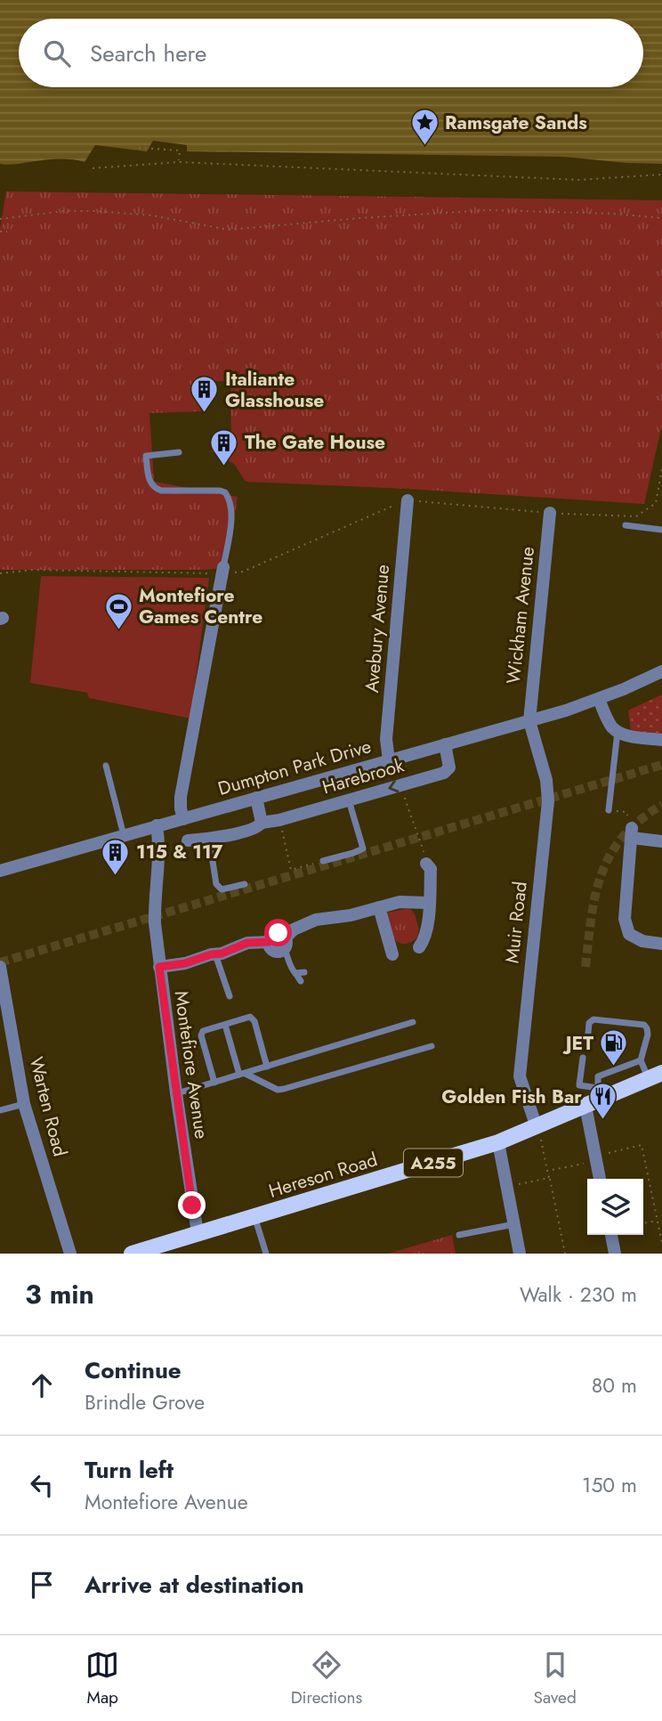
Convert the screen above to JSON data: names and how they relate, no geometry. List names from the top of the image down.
{
  "streets": {
    "main road": ["A255", "Hereson Road"],
    "street": [
      "Wickham Avenue",
      "Avebury Avenue",
      "Dumpton Park Drive",
      "Harebrook",
      "Muir Road",
      "Montefiore Avenue",
      "Warten Road"
    ]
  },
  "crossings": [
    ["Wickham Avenue", "Dumpton Park Drive"],
    ["Wickham Avenue", "Muir Road"],
    ["Avebury Avenue", "Dumpton Park Drive"],
    ["Dumpton Park Drive", "Harebrook"],
    ["Dumpton Park Drive", "Muir Road"],
    ["Dumpton Park Drive", "Montefiore Avenue"],
    ["Muir Road", "Hereson Road"],
    ["Montefiore Avenue", "Hereson Road"]
  ],
  "places": {
    "place": ["Ramsgate Sands"],
    "building": ["Italiante Glasshouse", "The Gate House", "115 & 117"],
    "sports": ["Montefiore Games Centre"],
    "fuel station": ["JET"],
    "restaurant": ["Golden Fish Bar"]
  },
  "page": {
    "search": "Search here",
    "heading": ["3 min", "Walk · 230 m"],
    "list": [
      ["Continue", "Brindle Grove", "80 m"],
      ["Turn left", "Montefiore Avenue", "150 m"],
      "Arrive at destination"
    ],
    "nav": ["Map", "Directions", "Saved"]
  }
}
